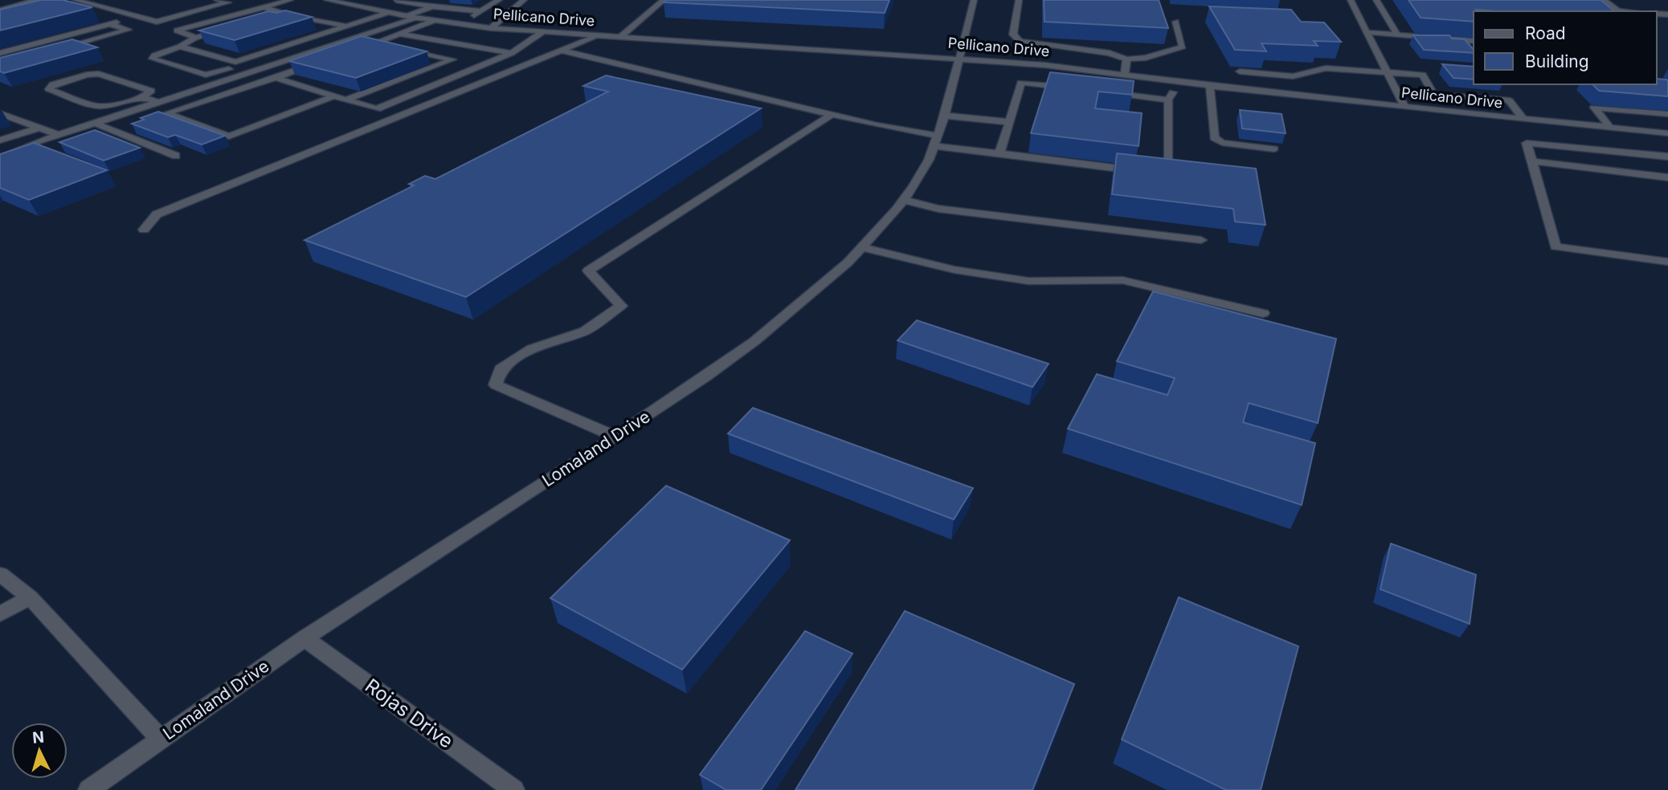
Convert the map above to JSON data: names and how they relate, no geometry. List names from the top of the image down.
{
  "streets": {
    "street": ["Pellicano Drive", "Lomaland Drive", "Rojas Drive"]
  },
  "crossings": [
    ["Pellicano Drive", "Lomaland Drive"],
    ["Lomaland Drive", "Rojas Drive"]
  ],
  "legend": ["Road", "Building"],
  "north": "top"
}
